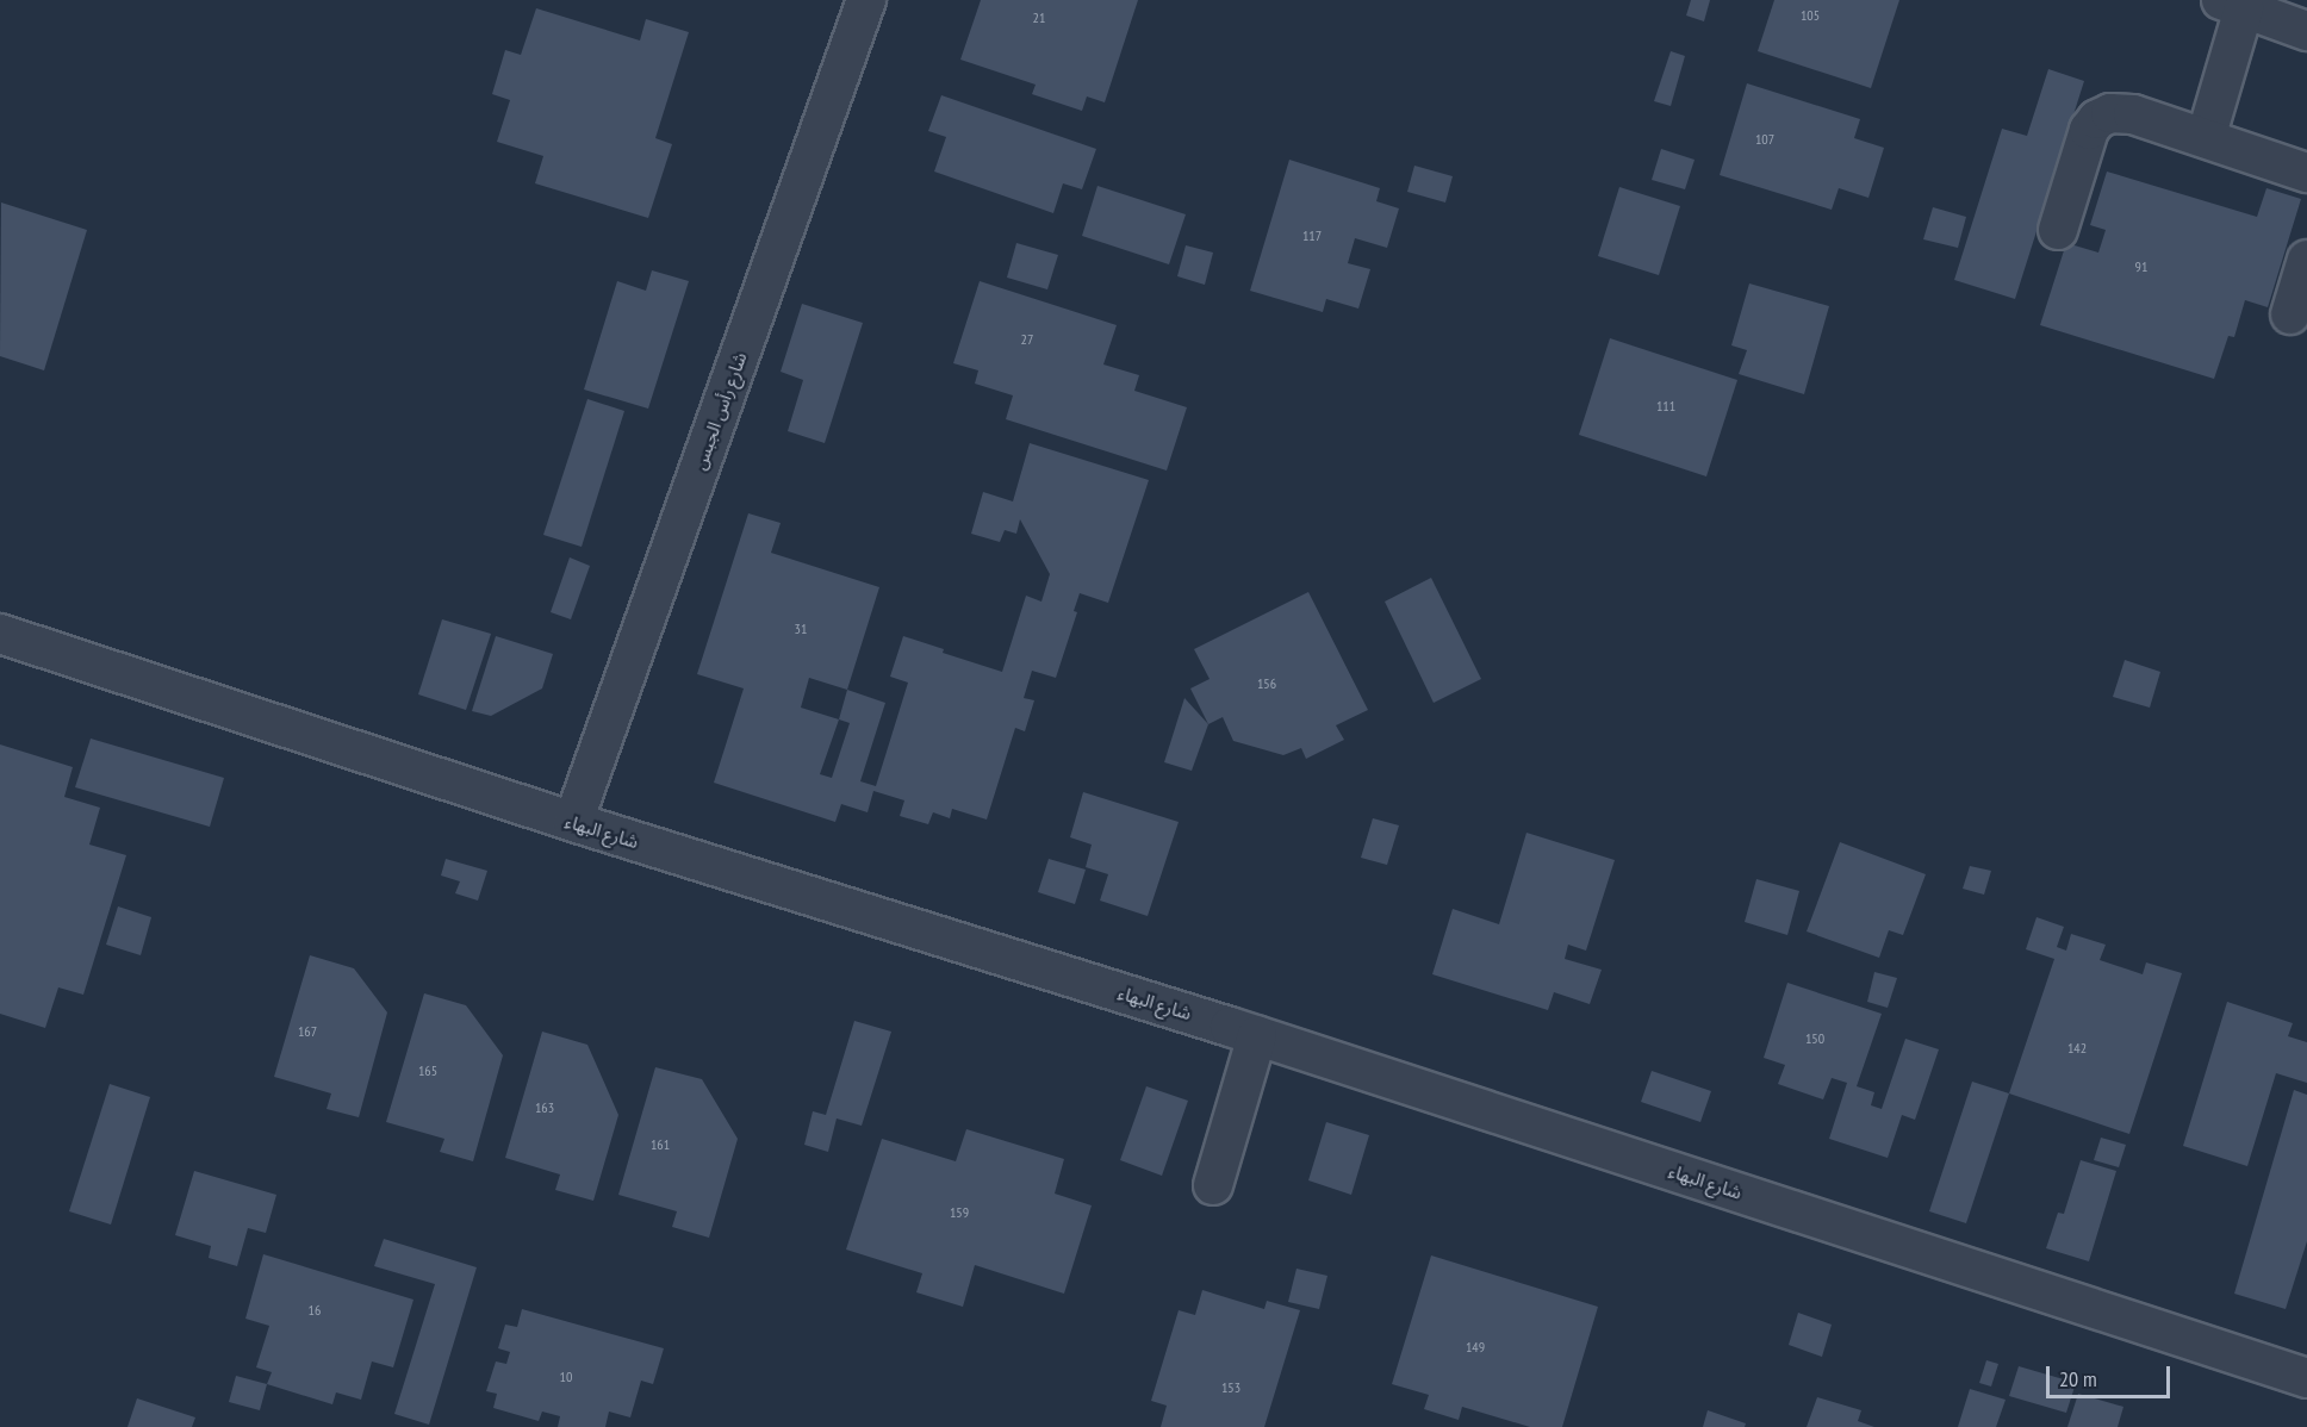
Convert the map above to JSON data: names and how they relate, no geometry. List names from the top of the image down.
{
  "streets": {
    "street": ["شارع رأس الجبس", "شارع البهاء"]
  },
  "crossings": [
    ["شارع رأس الجبس", "شارع البهاء"]
  ],
  "house_numbers": [
    "105",
    "21",
    "107",
    "117",
    "91",
    "27",
    "111",
    "31",
    "156",
    "167",
    "150",
    "142",
    "165",
    "163",
    "161",
    "159",
    "16",
    "149",
    "10",
    "153"
  ],
  "scale_bar": "20 m"
}
